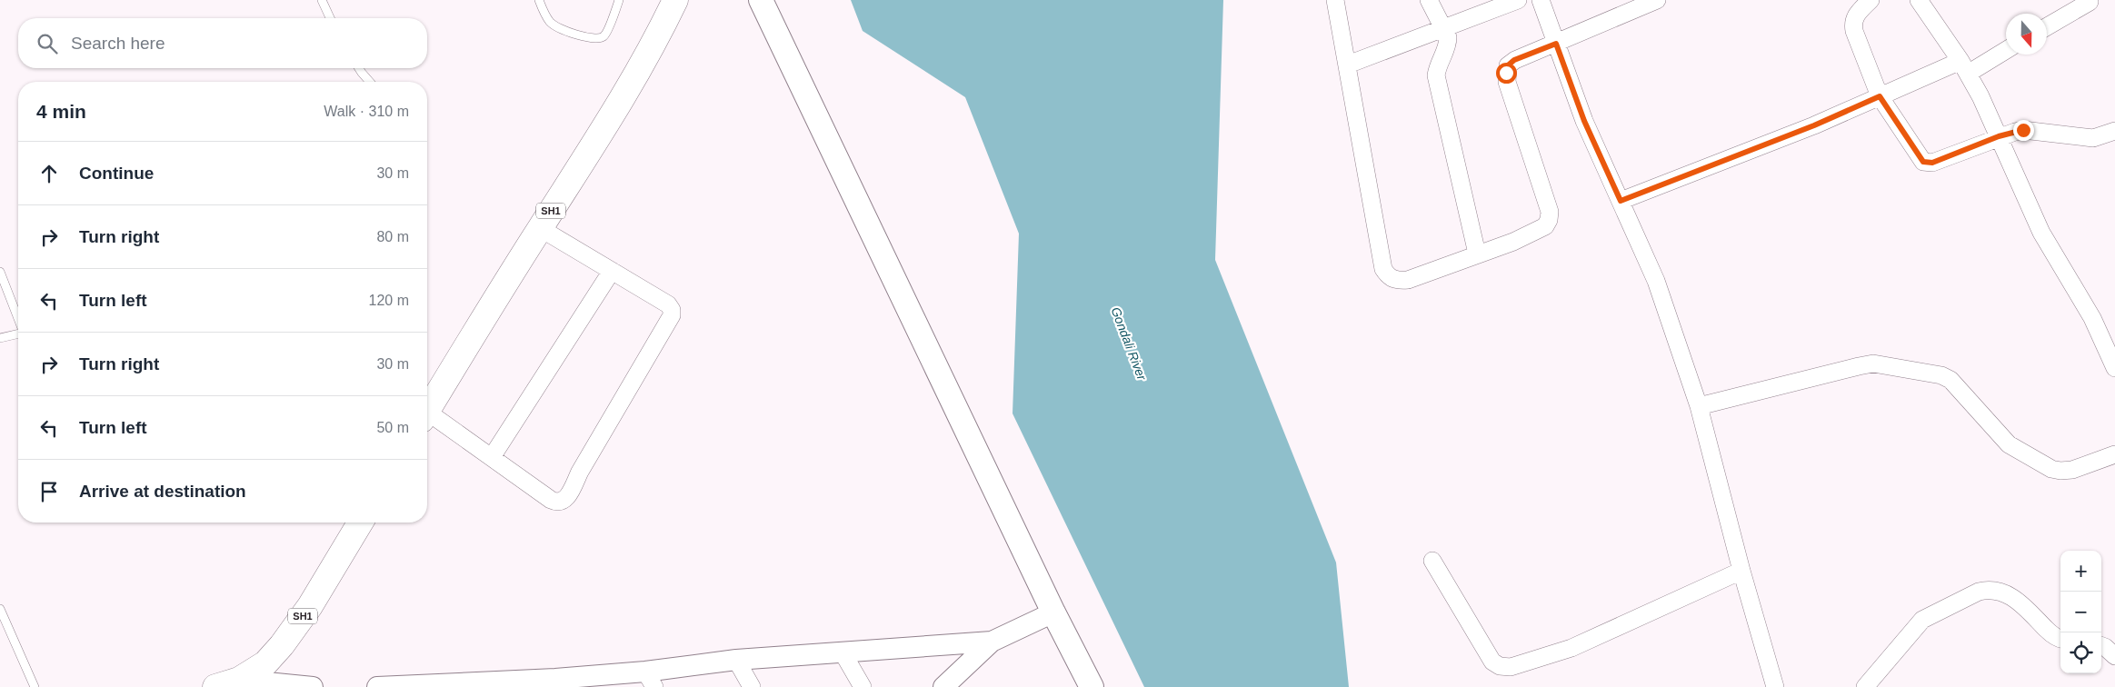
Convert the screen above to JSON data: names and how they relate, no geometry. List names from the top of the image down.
{
  "streets": {
    "main road": ["SH1"]
  },
  "water": ["Gondali River"],
  "north": "bottom",
  "page": {
    "search": "Search here",
    "heading": ["4 min", "Walk · 310 m"],
    "list": [
      ["Continue", "30 m"],
      ["Turn right", "80 m"],
      ["Turn left", "120 m"],
      ["Turn right", "30 m"],
      ["Turn left", "50 m"],
      "Arrive at destination"
    ],
    "map_buttons": ["+", "−"]
  }
}
